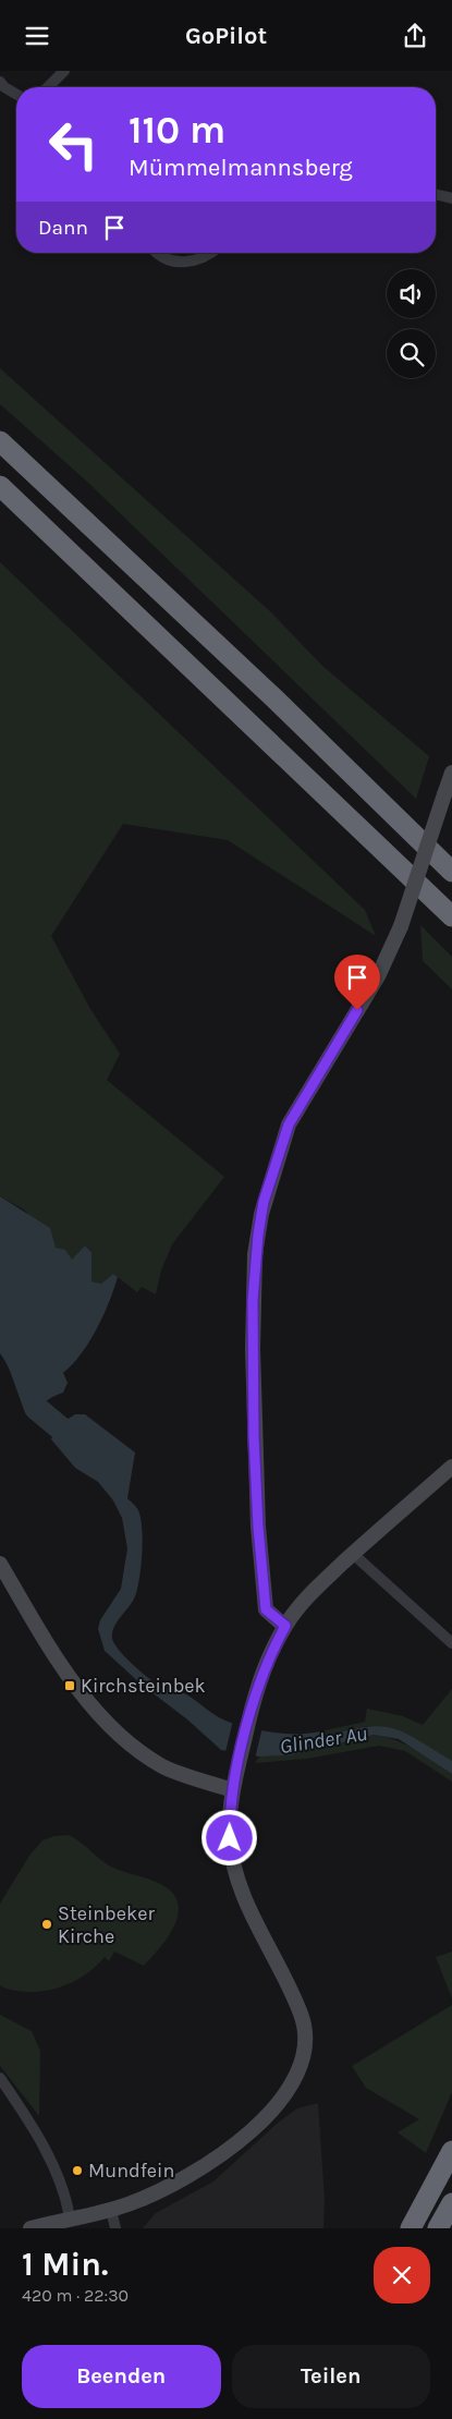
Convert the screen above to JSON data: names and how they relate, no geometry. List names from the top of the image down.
{
  "water": ["Glinder Au"],
  "places": {
    "transit": ["Kirchsteinbek"],
    "other": ["Steinbeker Kirche", "Mundfein"]
  },
  "page": {
    "header": "GoPilot",
    "turn": ["110 m", "Mümmelmannsberg"],
    "then": "Dann",
    "heading": ["1 Min.", "420 m · 22:30"],
    "buttons": ["Beenden", "Teilen"]
  }
}
